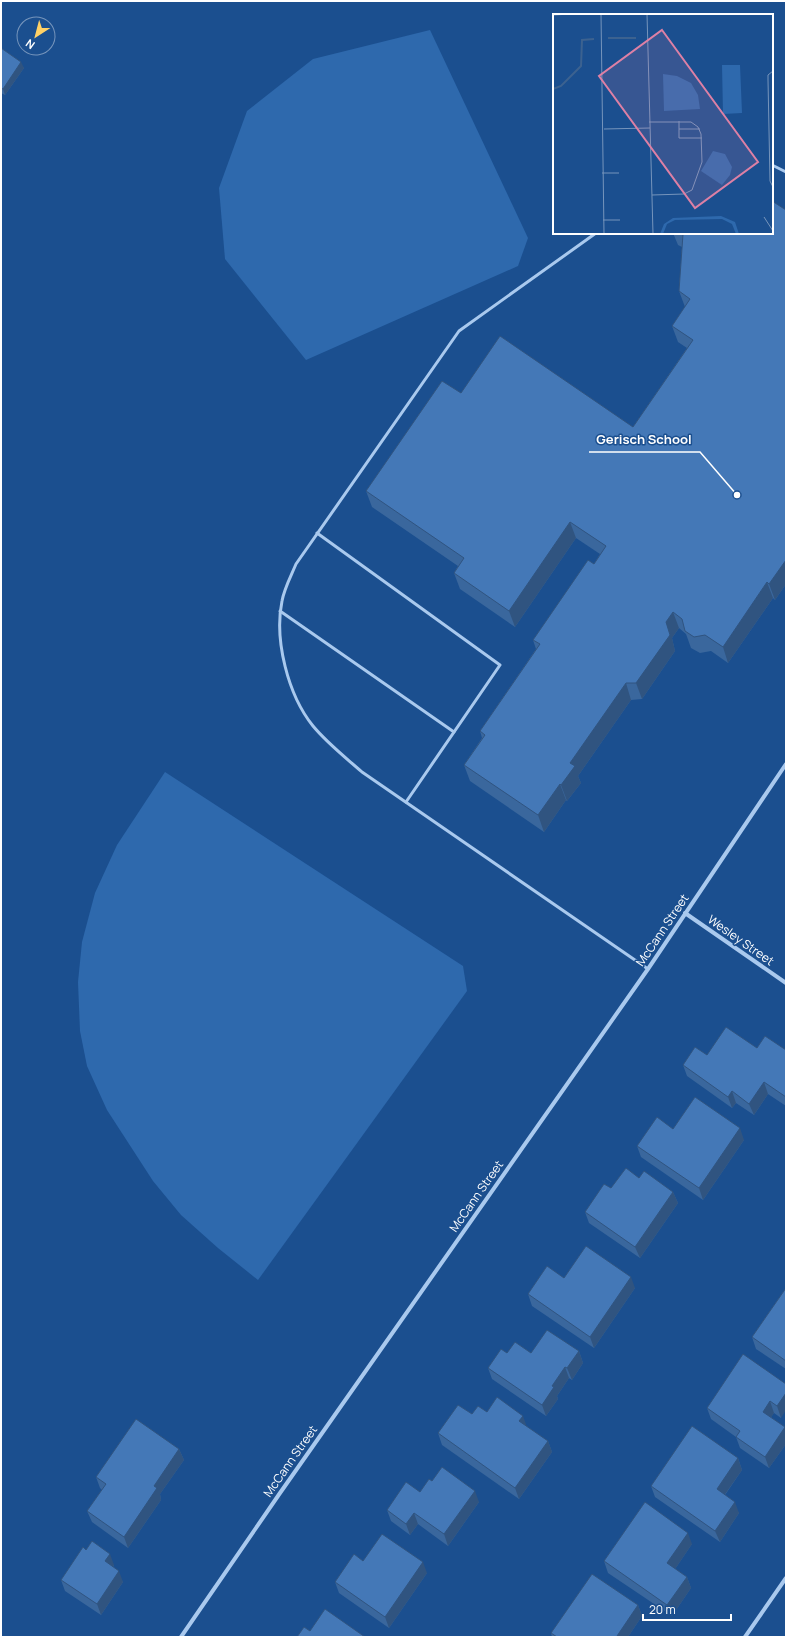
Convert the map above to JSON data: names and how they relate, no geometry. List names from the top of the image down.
{
  "streets": {
    "street": ["McCann Street", "Wesley Street"]
  },
  "crossings": [
    ["McCann Street", "Wesley Street"]
  ],
  "places": ["Gerisch School"],
  "scale_bar": "20 m",
  "north": "bottom left"
}
